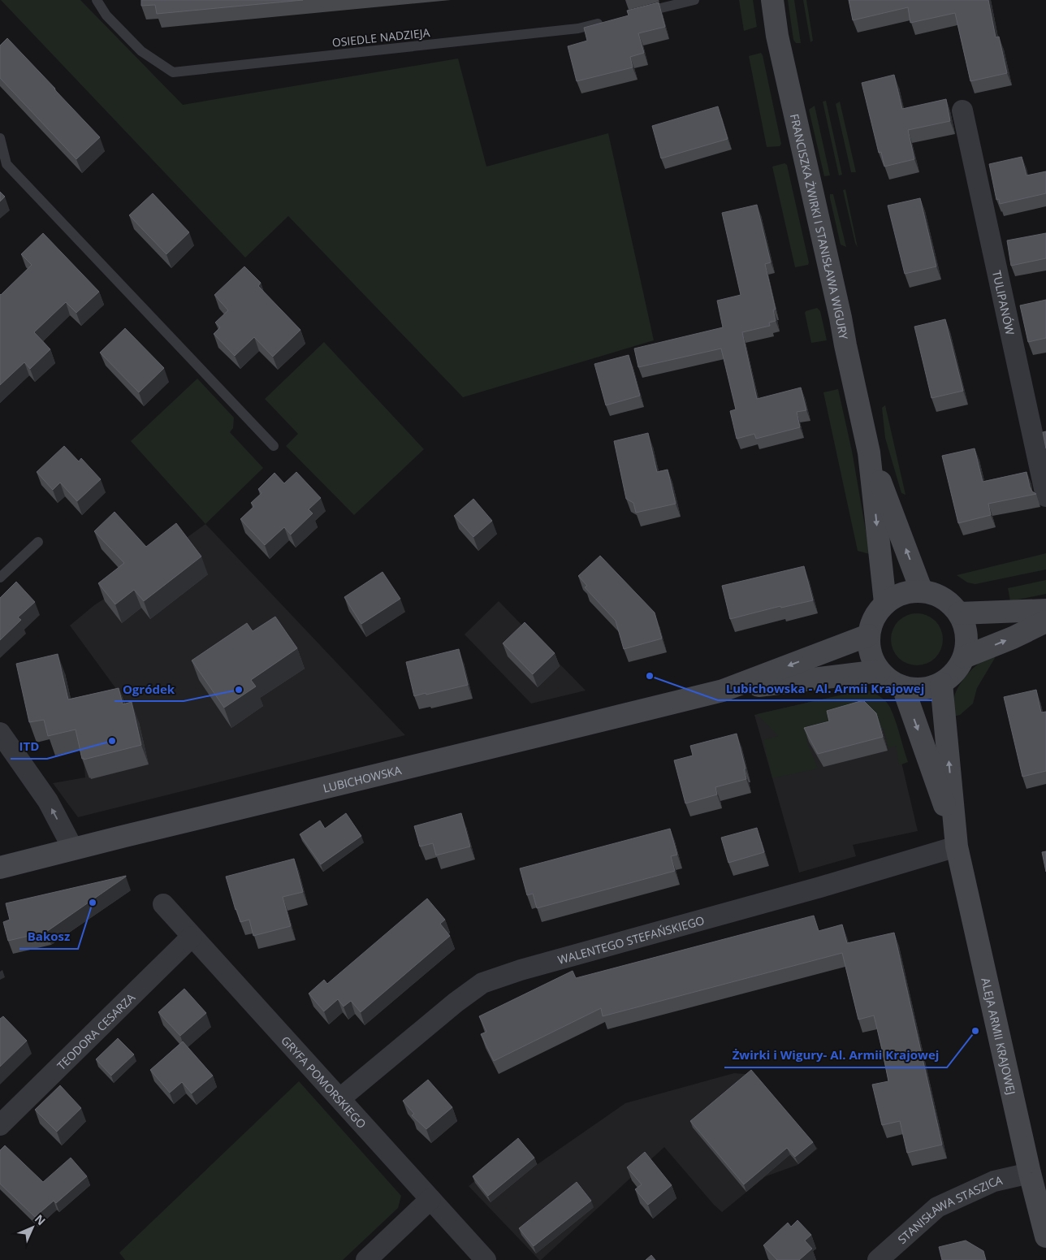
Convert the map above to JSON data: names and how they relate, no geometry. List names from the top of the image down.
{
  "streets": {
    "main road": ["FRANCISZKA ŻWIRKI I STANISŁAWA WIGURY", "LUBICHOWSKA", "ALEJA ARMII KRAJOWEJ"],
    "street": [
      "TULIPANÓW",
      "WALENTEGO STEFAŃSKIEGO",
      "TEODORA CESARZA",
      "GRYFA POMORSKIEGO",
      "STANISŁAWA STASZICA"
    ],
    "lane": ["OSIEDLE NADZIEJA"]
  },
  "crossings": [
    ["FRANCISZKA ŻWIRKI I STANISŁAWA WIGURY", "LUBICHOWSKA"],
    ["FRANCISZKA ŻWIRKI I STANISŁAWA WIGURY", "ALEJA ARMII KRAJOWEJ"],
    ["LUBICHOWSKA", "ALEJA ARMII KRAJOWEJ"],
    ["WALENTEGO STEFAŃSKIEGO", "ALEJA ARMII KRAJOWEJ"],
    ["WALENTEGO STEFAŃSKIEGO", "GRYFA POMORSKIEGO"],
    ["TEODORA CESARZA", "GRYFA POMORSKIEGO"],
    ["ALEJA ARMII KRAJOWEJ", "STANISŁAWA STASZICA"]
  ],
  "places": [
    "Lubichowska - Al. Armii Krajowej",
    "Ogródek",
    "ITD",
    "Bakosz",
    "Żwirki i Wigury- Al. Armii Krajowej"
  ],
  "north": "top right"
}
